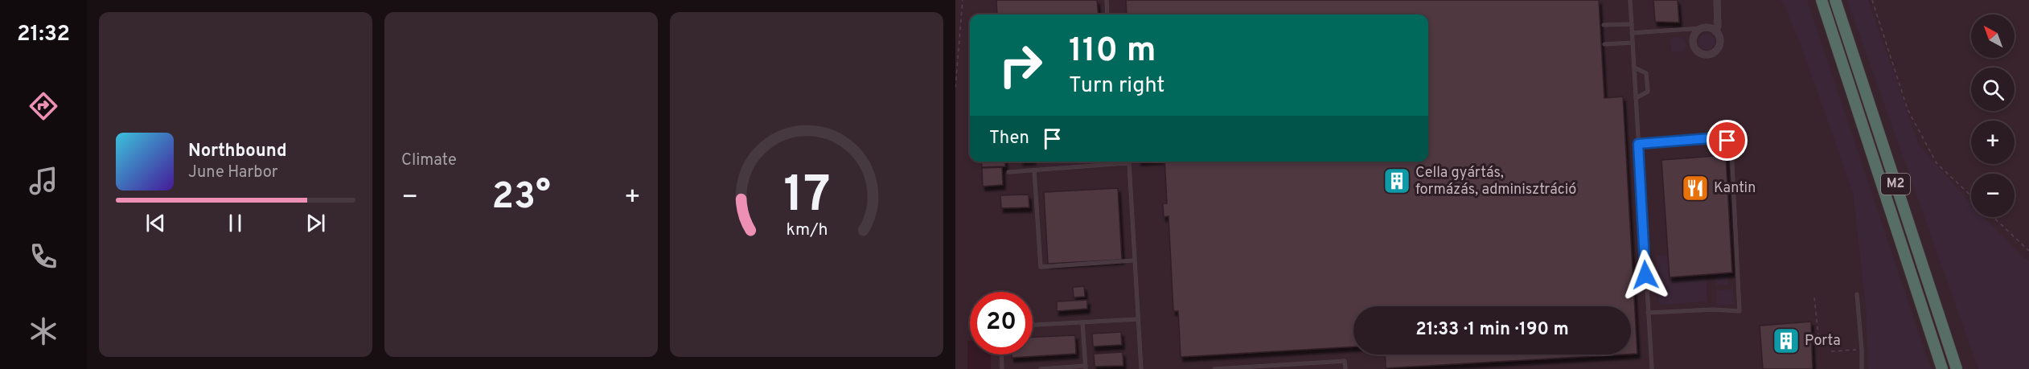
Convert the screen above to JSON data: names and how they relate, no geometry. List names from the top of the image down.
{
  "streets": {
    "highway": ["M2"]
  },
  "places": {
    "building": ["Cella gyártás, formázás, adminisztráció", "Porta"],
    "restaurant": ["Kantin"]
  },
  "north": "top left",
  "page": {
    "tabs": "21:32",
    "tile": "Climate",
    "map_buttons": ["+", "−"],
    "turn": ["110 m", "Turn right"],
    "then": "Then",
    "song": ["Northbound", "June Harbor"],
    "heat": ["−", "23°", "+"],
    "limit": "20",
    "trip": "21:33 · 1 min · 190 m",
    "gauge": ["17", "km/h"]
  }
}
